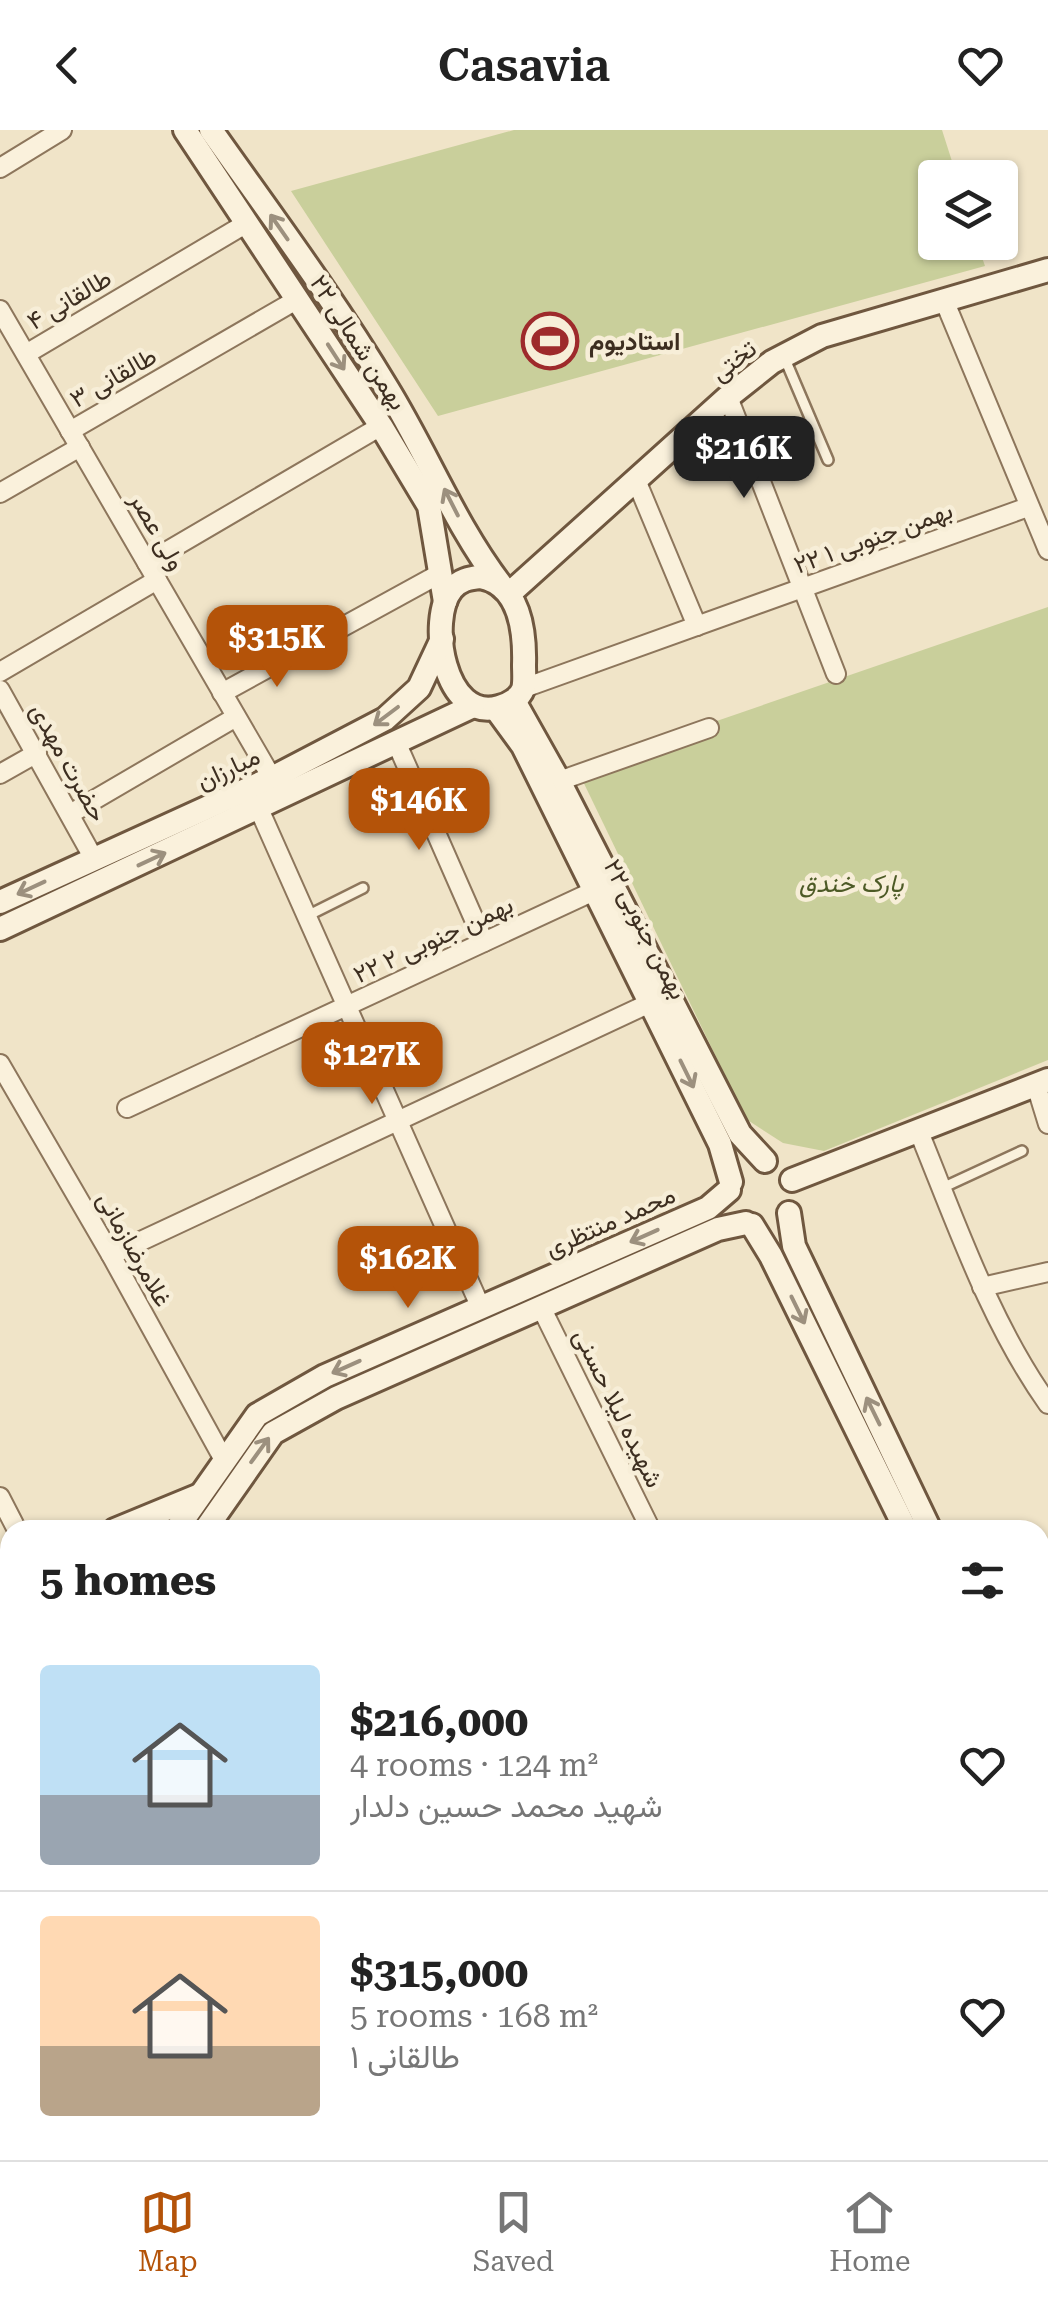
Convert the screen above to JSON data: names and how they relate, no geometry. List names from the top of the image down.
{
  "streets": {
    "street": [
      "طالقانی ۴",
      "۲۲ بهمن شمالی",
      "تختی",
      "طالقانی ۳",
      "ولی عصر",
      "۲۲ بهمن جنوبی ۱",
      "حضرت مهدی",
      "مبارزان",
      "۲۲ بهمن جنوبی",
      "۲۲ بهمن جنوبی ۲",
      "محمد منتظری",
      "غلامرضازمانی",
      "شهیده لیلا حسنی"
    ]
  },
  "crossings": [
    ["طالقانی ۴", "۲۲ بهمن شمالی"],
    ["طالقانی ۴", "ولی عصر"],
    ["۲۲ بهمن شمالی", "تختی"],
    ["۲۲ بهمن شمالی", "طالقانی ۳"],
    ["۲۲ بهمن شمالی", "۲۲ بهمن جنوبی ۱"],
    ["۲۲ بهمن شمالی", "مبارزان"],
    ["۲۲ بهمن شمالی", "۲۲ بهمن جنوبی"],
    ["تختی", "۲۲ بهمن جنوبی ۱"],
    ["تختی", "مبارزان"],
    ["تختی", "۲۲ بهمن جنوبی"],
    ["طالقانی ۳", "ولی عصر"],
    ["ولی عصر", "مبارزان"],
    ["۲۲ بهمن جنوبی ۱", "مبارزان"],
    ["۲۲ بهمن جنوبی ۱", "۲۲ بهمن جنوبی"],
    ["حضرت مهدی", "مبارزان"],
    ["مبارزان", "۲۲ بهمن جنوبی"],
    ["۲۲ بهمن جنوبی", "۲۲ بهمن جنوبی ۲"],
    ["۲۲ بهمن جنوبی", "محمد منتظری"],
    ["محمد منتظری", "غلامرضازمانی"],
    ["محمد منتظری", "شهیده لیلا حسنی"]
  ],
  "parks": ["پارک خندق"],
  "places": {
    "sports": ["استادیوم"]
  },
  "page": {
    "header": "Casavia",
    "price": [
      "$216K",
      "$315K",
      "$146K",
      "$127K",
      "$162K"
    ],
    "heading": "5 homes",
    "list": [
      {
        "name": "$216,000",
        "note": "4 rooms · 124 m² · شهید محمد حسین دلدار"
      },
      {
        "name": "$315,000",
        "note": "5 rooms · 168 m² · طالقانی ۱"
      }
    ],
    "tabs": ["Map", "Saved", "Home"]
  }
}
